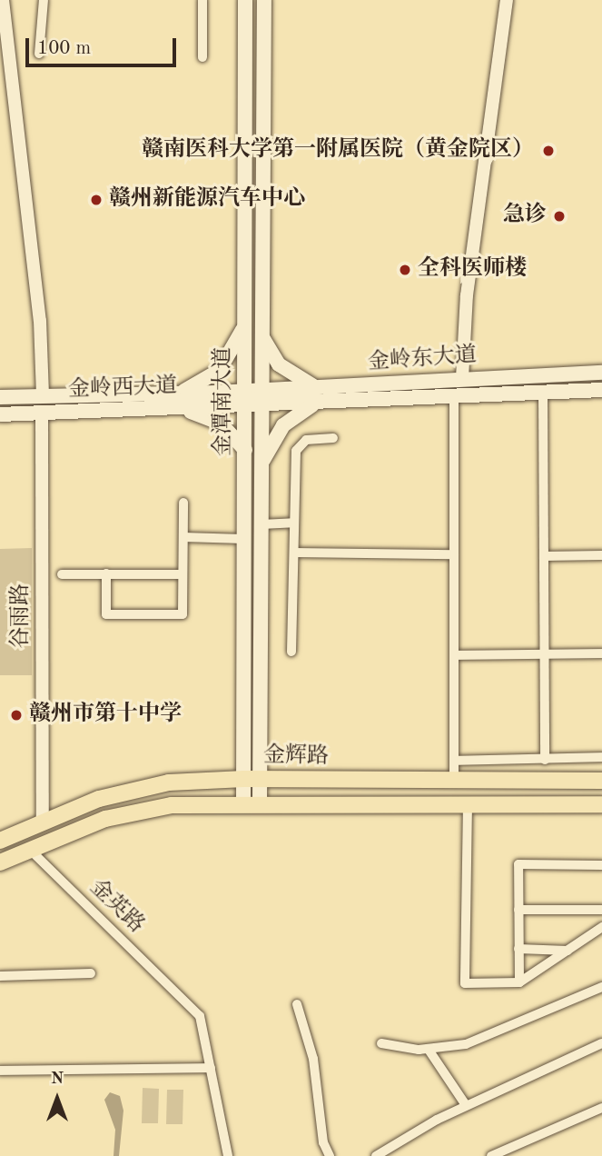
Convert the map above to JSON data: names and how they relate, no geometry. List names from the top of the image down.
{
  "streets": {
    "main road": [
      "金岭东大道",
      "金岭西大道",
      "金潭南大道",
      "金辉路"
    ],
    "street": ["谷雨路", "金英路"]
  },
  "crossings": [
    ["金岭东大道", "金岭西大道"],
    ["金岭东大道", "金潭南大道"],
    ["金岭西大道", "金潭南大道"],
    ["金岭西大道", "谷雨路"],
    ["金潭南大道", "金辉路"],
    ["谷雨路", "金辉路"]
  ],
  "places": [
    "赣南医科大学第一附属医院（黄金院区）",
    "赣州新能源汽车中心",
    "急诊",
    "全科医师楼",
    "赣州市第十中学"
  ],
  "scale_bar": "100 m",
  "north": "top"
}
